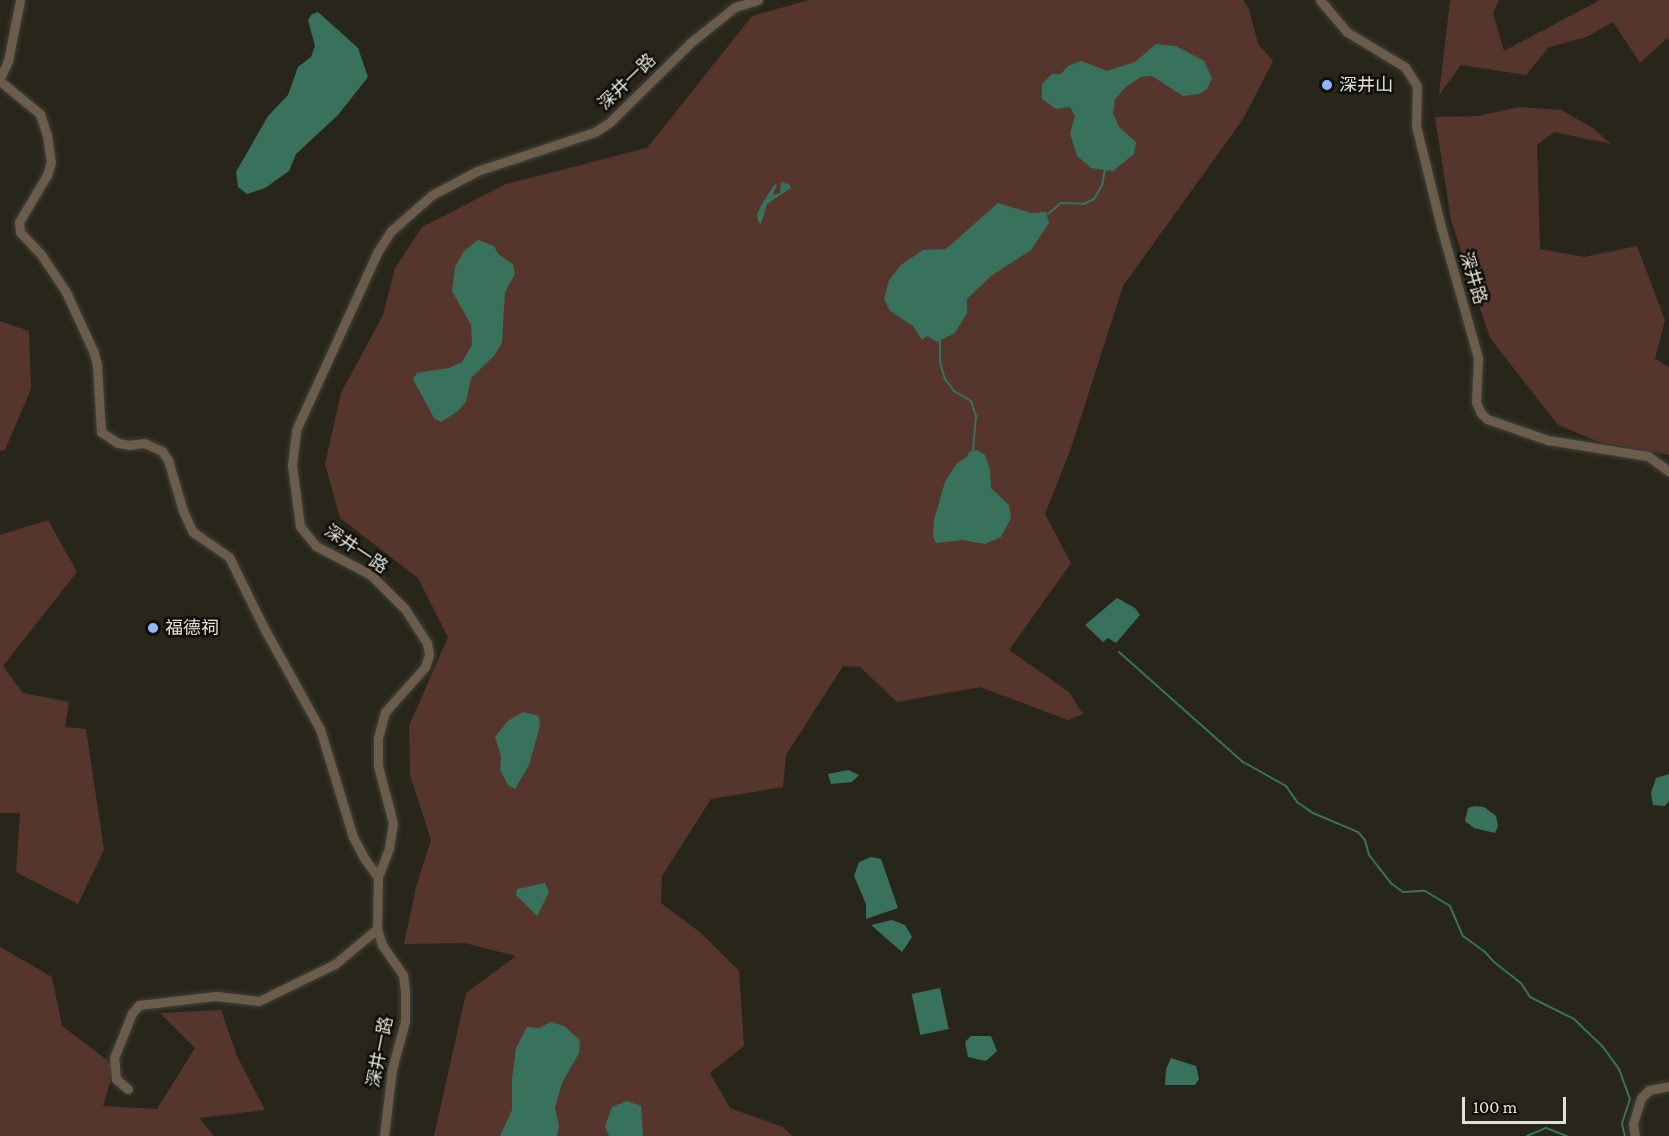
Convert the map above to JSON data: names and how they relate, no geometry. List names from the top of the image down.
{
  "streets": {
    "street": ["深井一路", "深井路"]
  },
  "places": ["深井山", "福德祠"],
  "scale_bar": "100 m"
}
